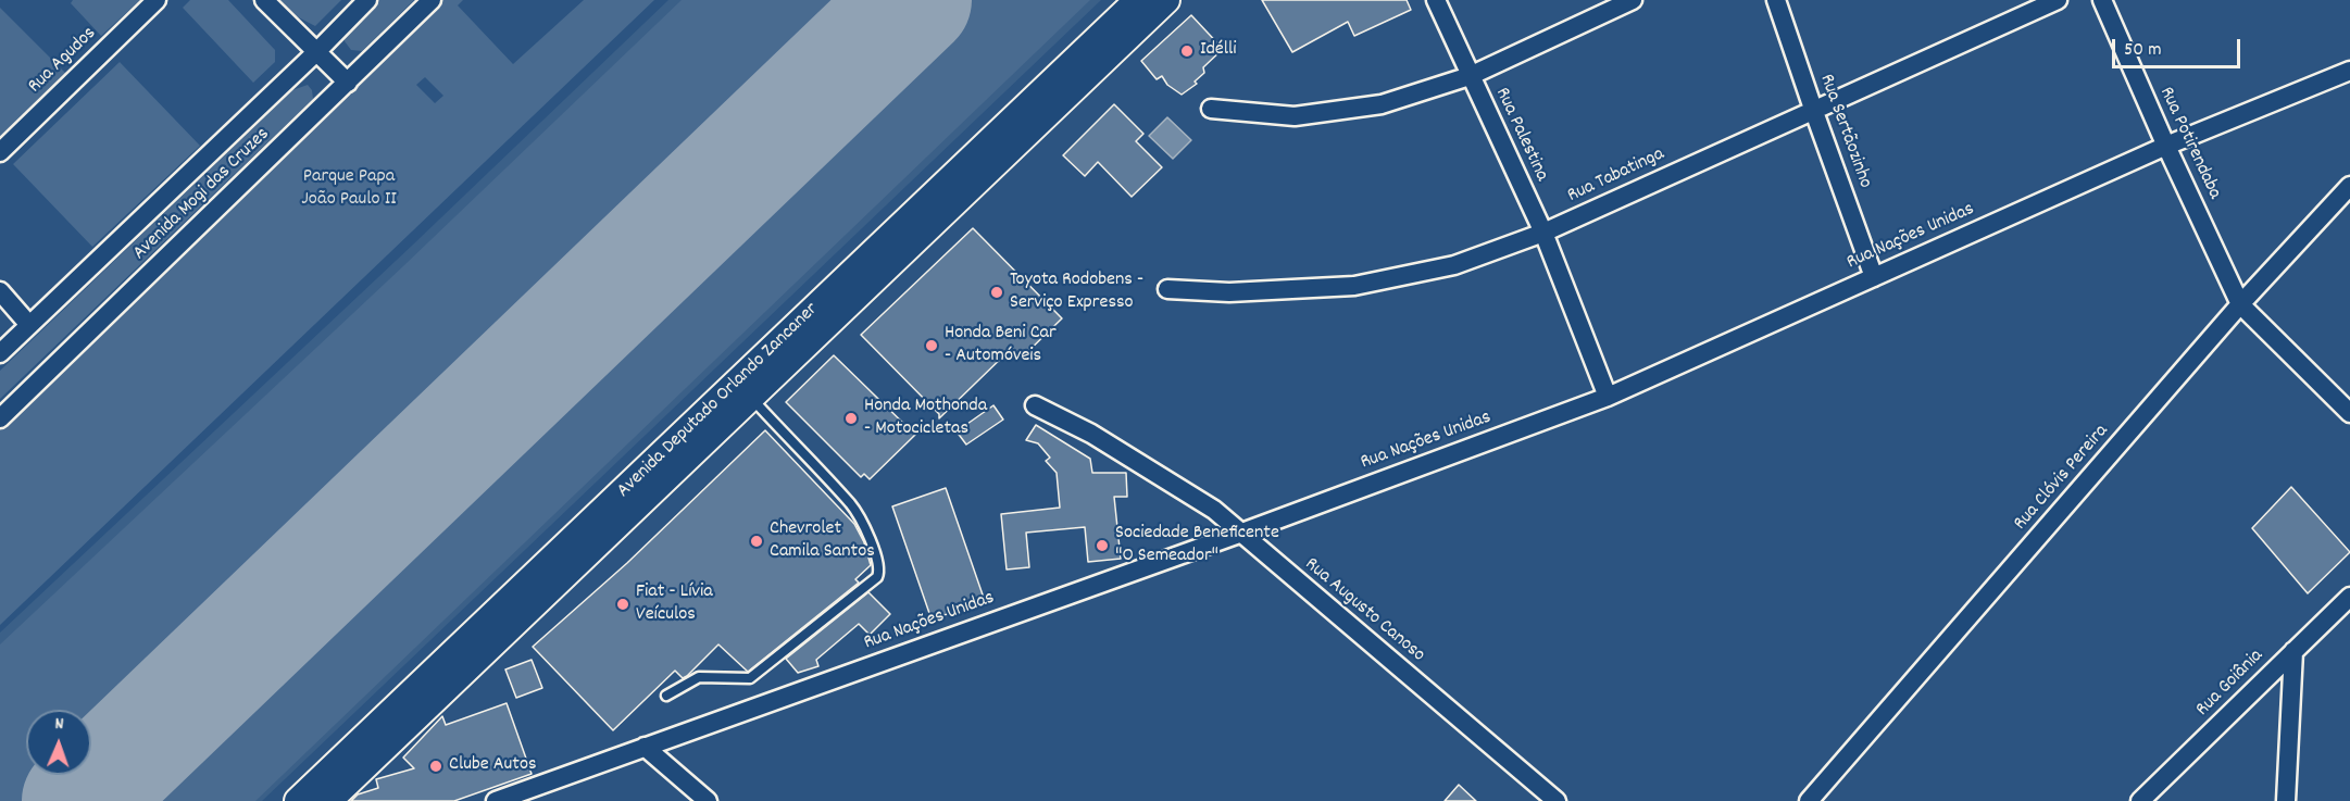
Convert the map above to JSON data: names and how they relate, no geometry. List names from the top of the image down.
{
  "streets": {
    "main road": ["Avenida Deputado Orlando Zancaner"],
    "street": [
      "Rua Agudos",
      "Rua Sertãozinho",
      "Rua Palestina",
      "Rua Potirendaba",
      "Rua Tabatinga",
      "Avenida Mogi das Cruzes",
      "Rua Nações Unidas",
      "Rua Clóvis Pereira",
      "Rua Augusto Canoso",
      "Rua Goiânia"
    ]
  },
  "crossings": [
    ["Rua Sertãozinho", "Rua Tabatinga"],
    ["Rua Sertãozinho", "Rua Nações Unidas"],
    ["Rua Palestina", "Rua Tabatinga"],
    ["Rua Palestina", "Rua Nações Unidas"],
    ["Rua Potirendaba", "Rua Nações Unidas"],
    ["Rua Potirendaba", "Rua Clóvis Pereira"],
    ["Rua Nações Unidas", "Rua Augusto Canoso"]
  ],
  "parks": ["Parque Papa João Paulo II"],
  "places": [
    "Idélli",
    "Toyota Rodobens - Serviço Expresso",
    "Honda Beni Car - Automóveis",
    "Honda Mothonda - Motocicletas",
    "Chevrolet Camila Santos",
    "Sociedade Beneficente \"O Semeador\"",
    "Fiat - Lívia Veículos",
    "Clube Autos"
  ],
  "scale_bar": "50 m",
  "north": "top"
}
